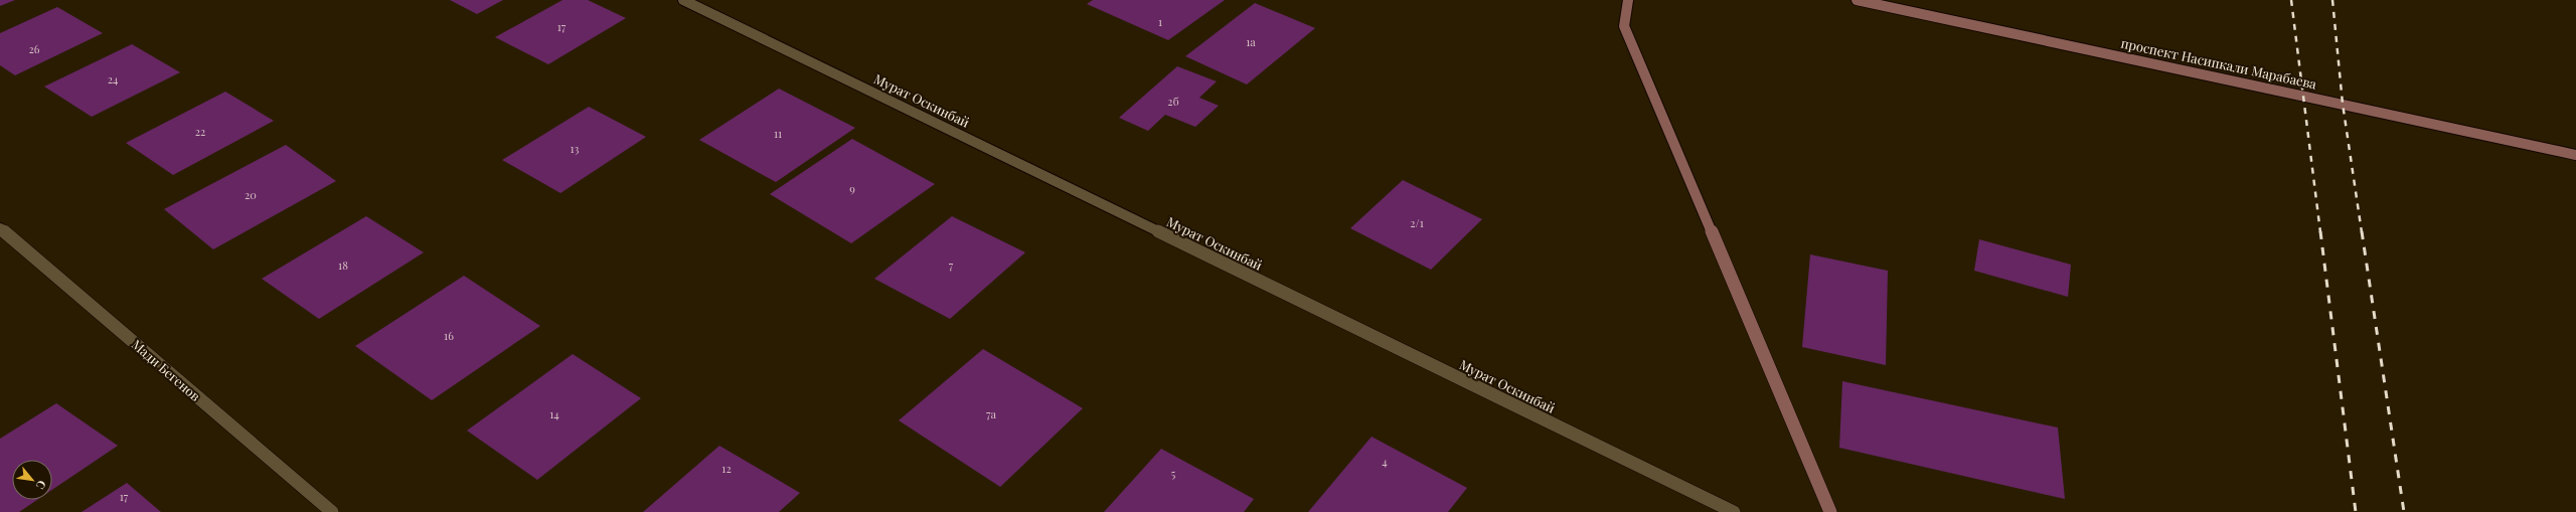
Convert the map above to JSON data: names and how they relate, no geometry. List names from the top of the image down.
{
  "streets": {
    "street": ["проспект Насипкали Марабаева", "Мурат Оскинбай", "Мади Бегенов"]
  },
  "house_numbers": [
    "1",
    "17",
    "1а",
    "26",
    "24",
    "2б",
    "22",
    "11",
    "13",
    "9",
    "20",
    "2/1",
    "18",
    "7",
    "16",
    "14",
    "7а",
    "4",
    "12",
    "5",
    "17"
  ],
  "north": "bottom right"
}
